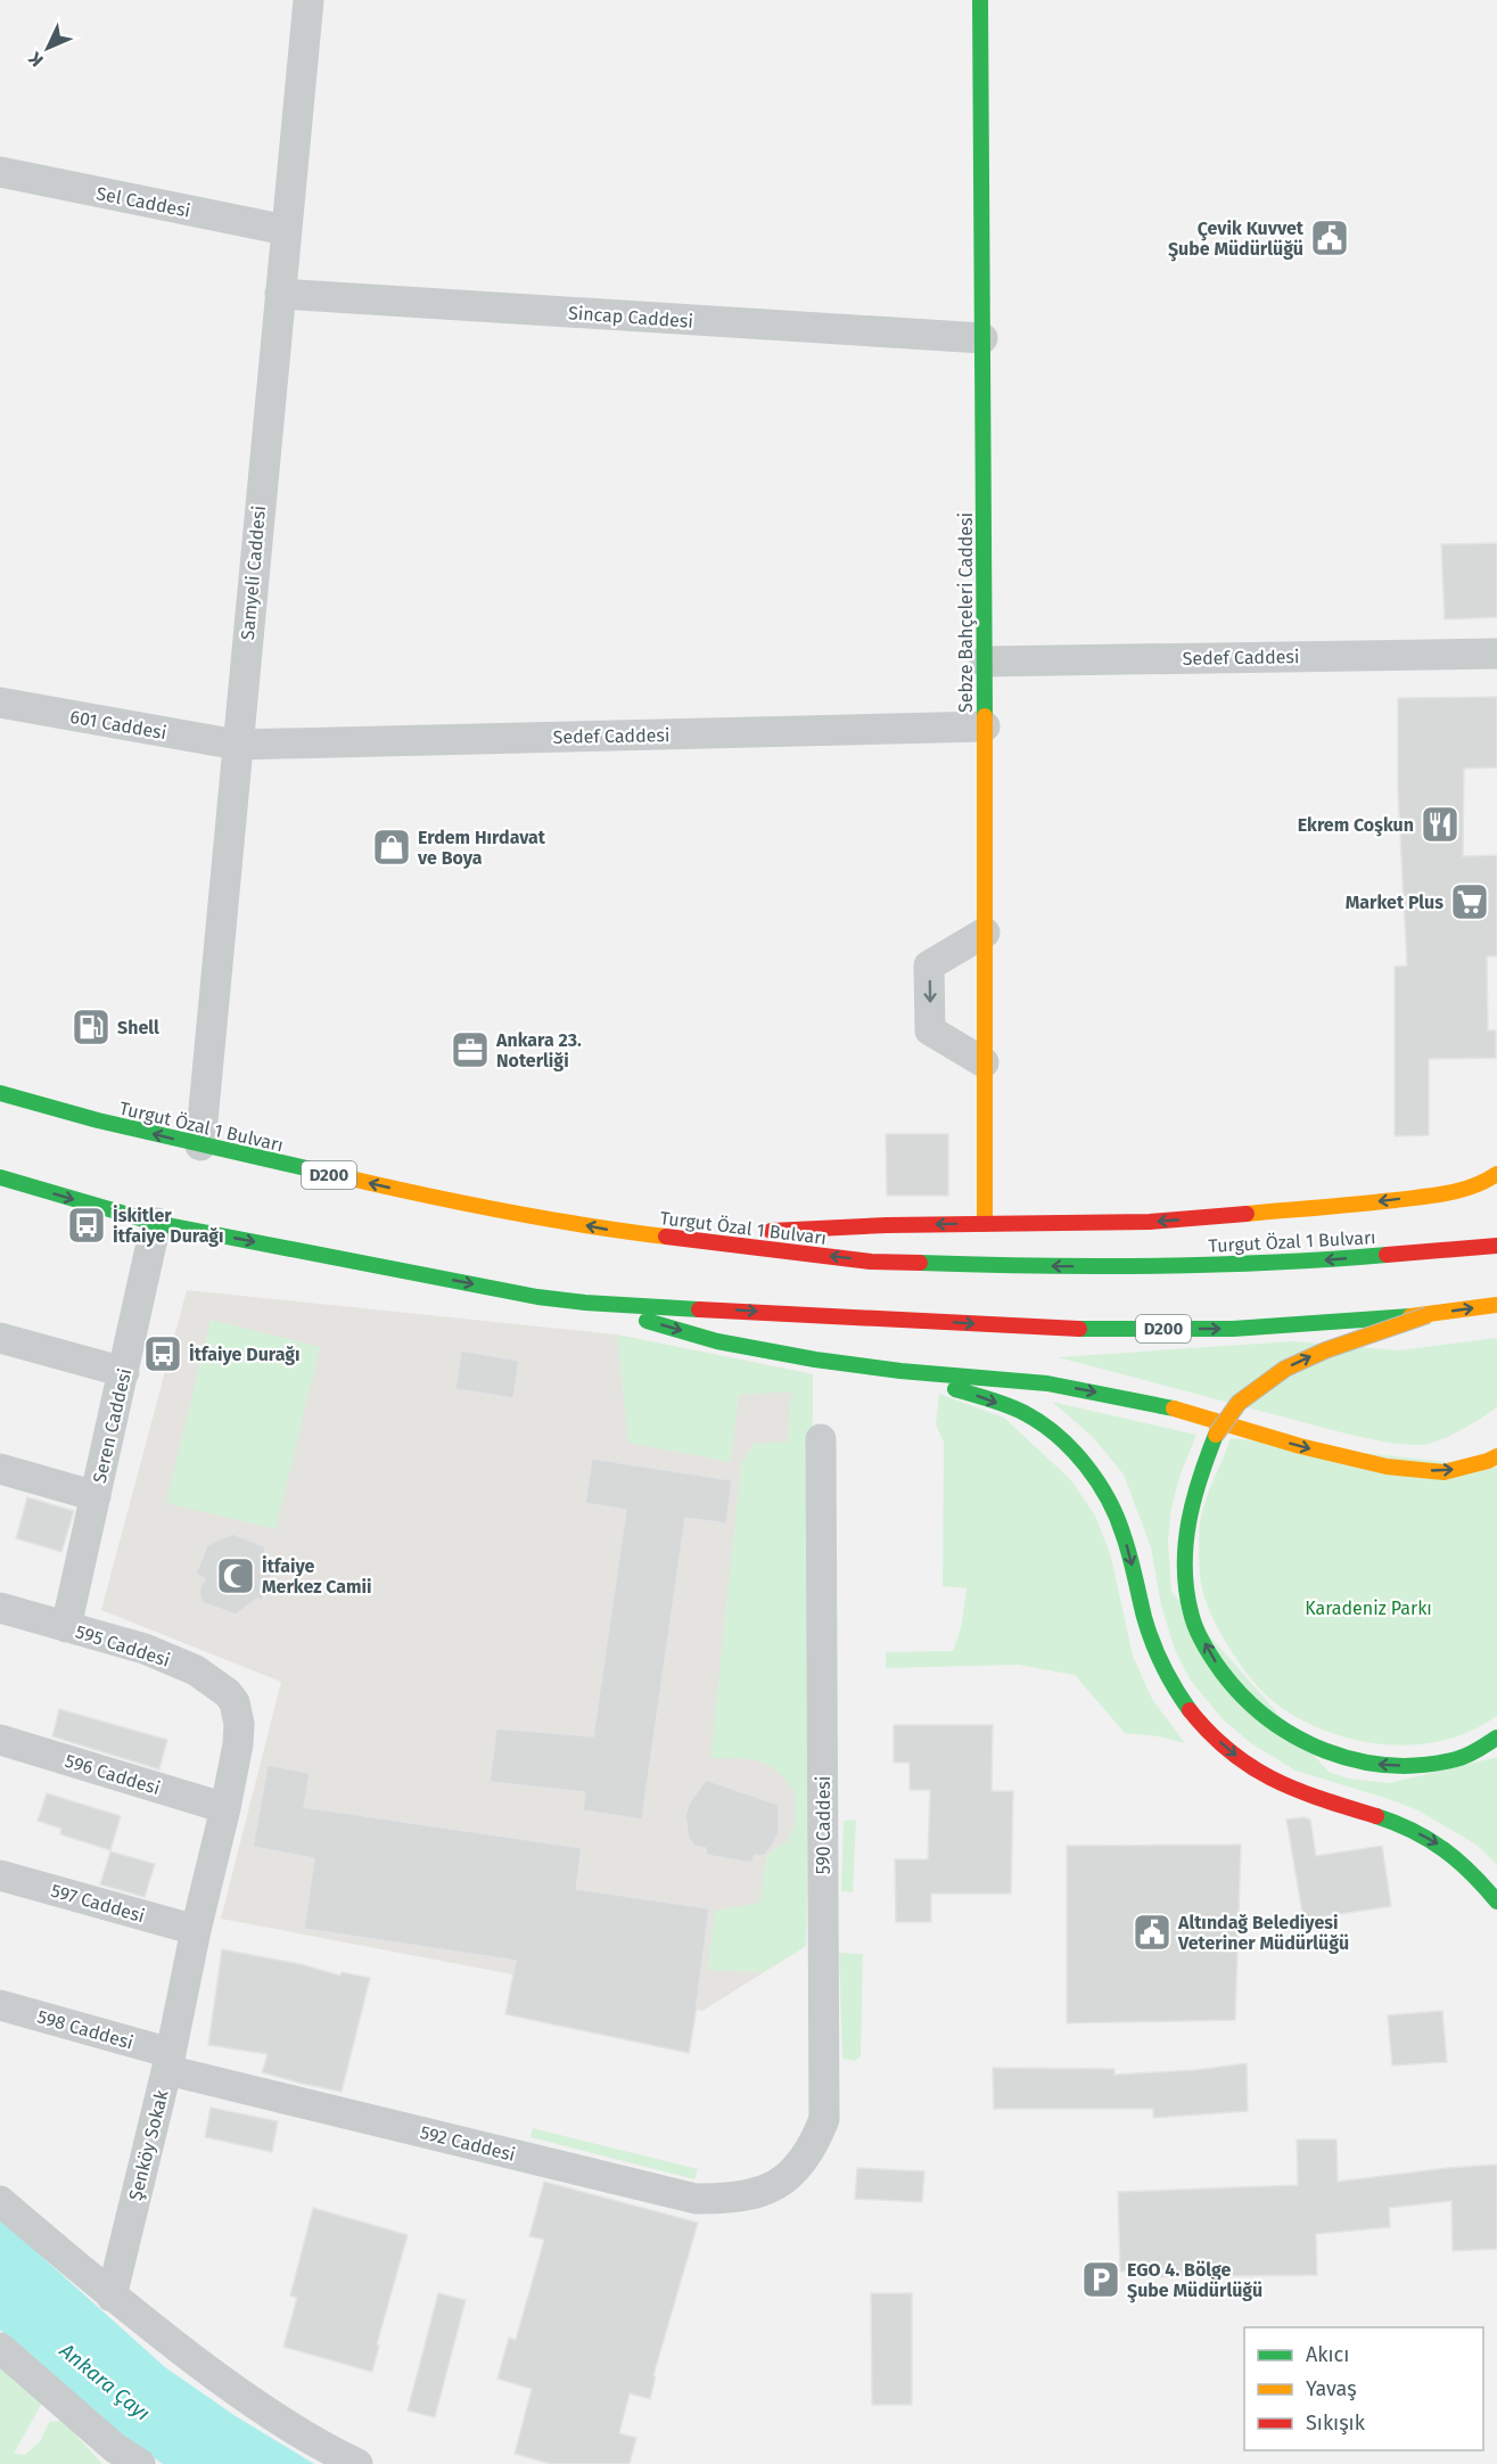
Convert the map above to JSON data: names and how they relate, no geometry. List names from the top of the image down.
{
  "streets": {
    "main road": ["Sebze Bahçeleri Caddesi", "Turgut Özal 1 Bulvarı", "D200"],
    "street": [
      "Sel Caddesi",
      "Sincap Caddesi",
      "Samyeli Caddesi",
      "Sedef Caddesi",
      "601 Caddesi",
      "Seren Caddesi",
      "595 Caddesi",
      "596 Caddesi",
      "590 Caddesi",
      "597 Caddesi",
      "598 Caddesi",
      "592 Caddesi",
      "Şenköy Sokak"
    ]
  },
  "crossings": [
    ["Sel Caddesi", "Samyeli Caddesi"],
    ["Sincap Caddesi", "Samyeli Caddesi"],
    ["Sincap Caddesi", "Sebze Bahçeleri Caddesi"],
    ["Samyeli Caddesi", "Sedef Caddesi"],
    ["Samyeli Caddesi", "601 Caddesi"],
    ["Samyeli Caddesi", "Turgut Özal 1 Bulvarı"],
    ["Sebze Bahçeleri Caddesi", "Sedef Caddesi"],
    ["Sedef Caddesi", "601 Caddesi"],
    ["D200", "Seren Caddesi"],
    ["Seren Caddesi", "595 Caddesi"],
    ["595 Caddesi", "Şenköy Sokak"],
    ["596 Caddesi", "Şenköy Sokak"],
    ["590 Caddesi", "592 Caddesi"],
    ["597 Caddesi", "Şenköy Sokak"],
    ["598 Caddesi", "592 Caddesi"],
    ["598 Caddesi", "Şenköy Sokak"],
    ["592 Caddesi", "Şenköy Sokak"]
  ],
  "water": ["Ankara Çayı"],
  "parks": ["Karadeniz Parkı"],
  "places": {
    "public building": ["Çevik Kuvvet Şube Müdürlüğü", "Altındağ Belediyesi Veteriner Müdürlüğü"],
    "restaurant": ["Ekrem Coşkun"],
    "shop": ["Erdem Hırdavat ve Boya"],
    "supermarket": ["Market Plus"],
    "fuel station": ["Shell"],
    "office": ["Ankara 23. Noterliği"],
    "bus stop": ["İskitler İtfaiye Durağı", "İtfaiye Durağı"],
    "mosque": ["İtfaiye Merkez Camii"],
    "parking": ["EGO 4. Bölge Şube Müdürlüğü"]
  },
  "legend": ["Akıcı", "Yavaş", "Sıkışık"],
  "north": "bottom left"
}
